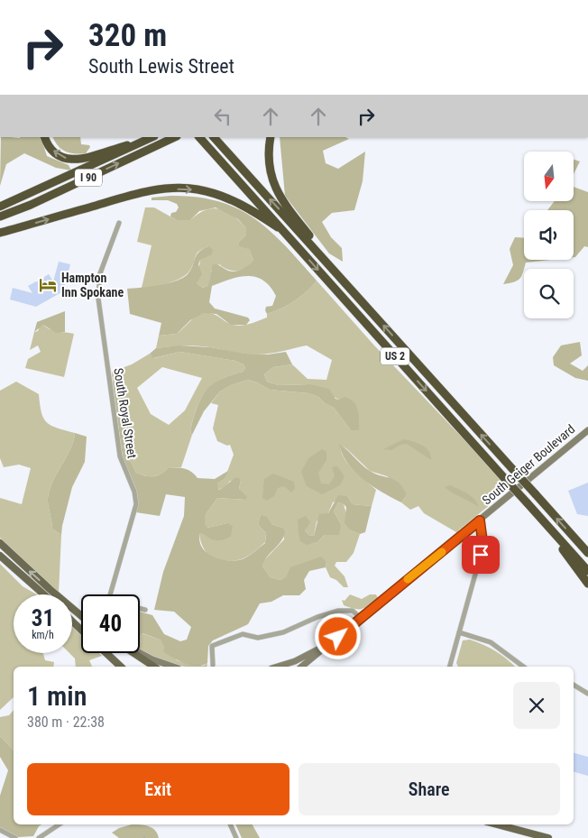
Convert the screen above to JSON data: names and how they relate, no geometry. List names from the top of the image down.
{
  "streets": {
    "highway": ["I 90", "US 2"],
    "street": ["South Royal Street", "South Geiger Boulevard"]
  },
  "places": {
    "hotel": ["Hampton Inn Spokane"]
  },
  "north": "bottom",
  "page": {
    "turn": ["320 m", "South Lewis Street"],
    "speed": "31 km/h",
    "limit": "40",
    "heading": ["1 min", "380 m · 22:38"],
    "buttons": ["Exit", "Share"]
  }
}
